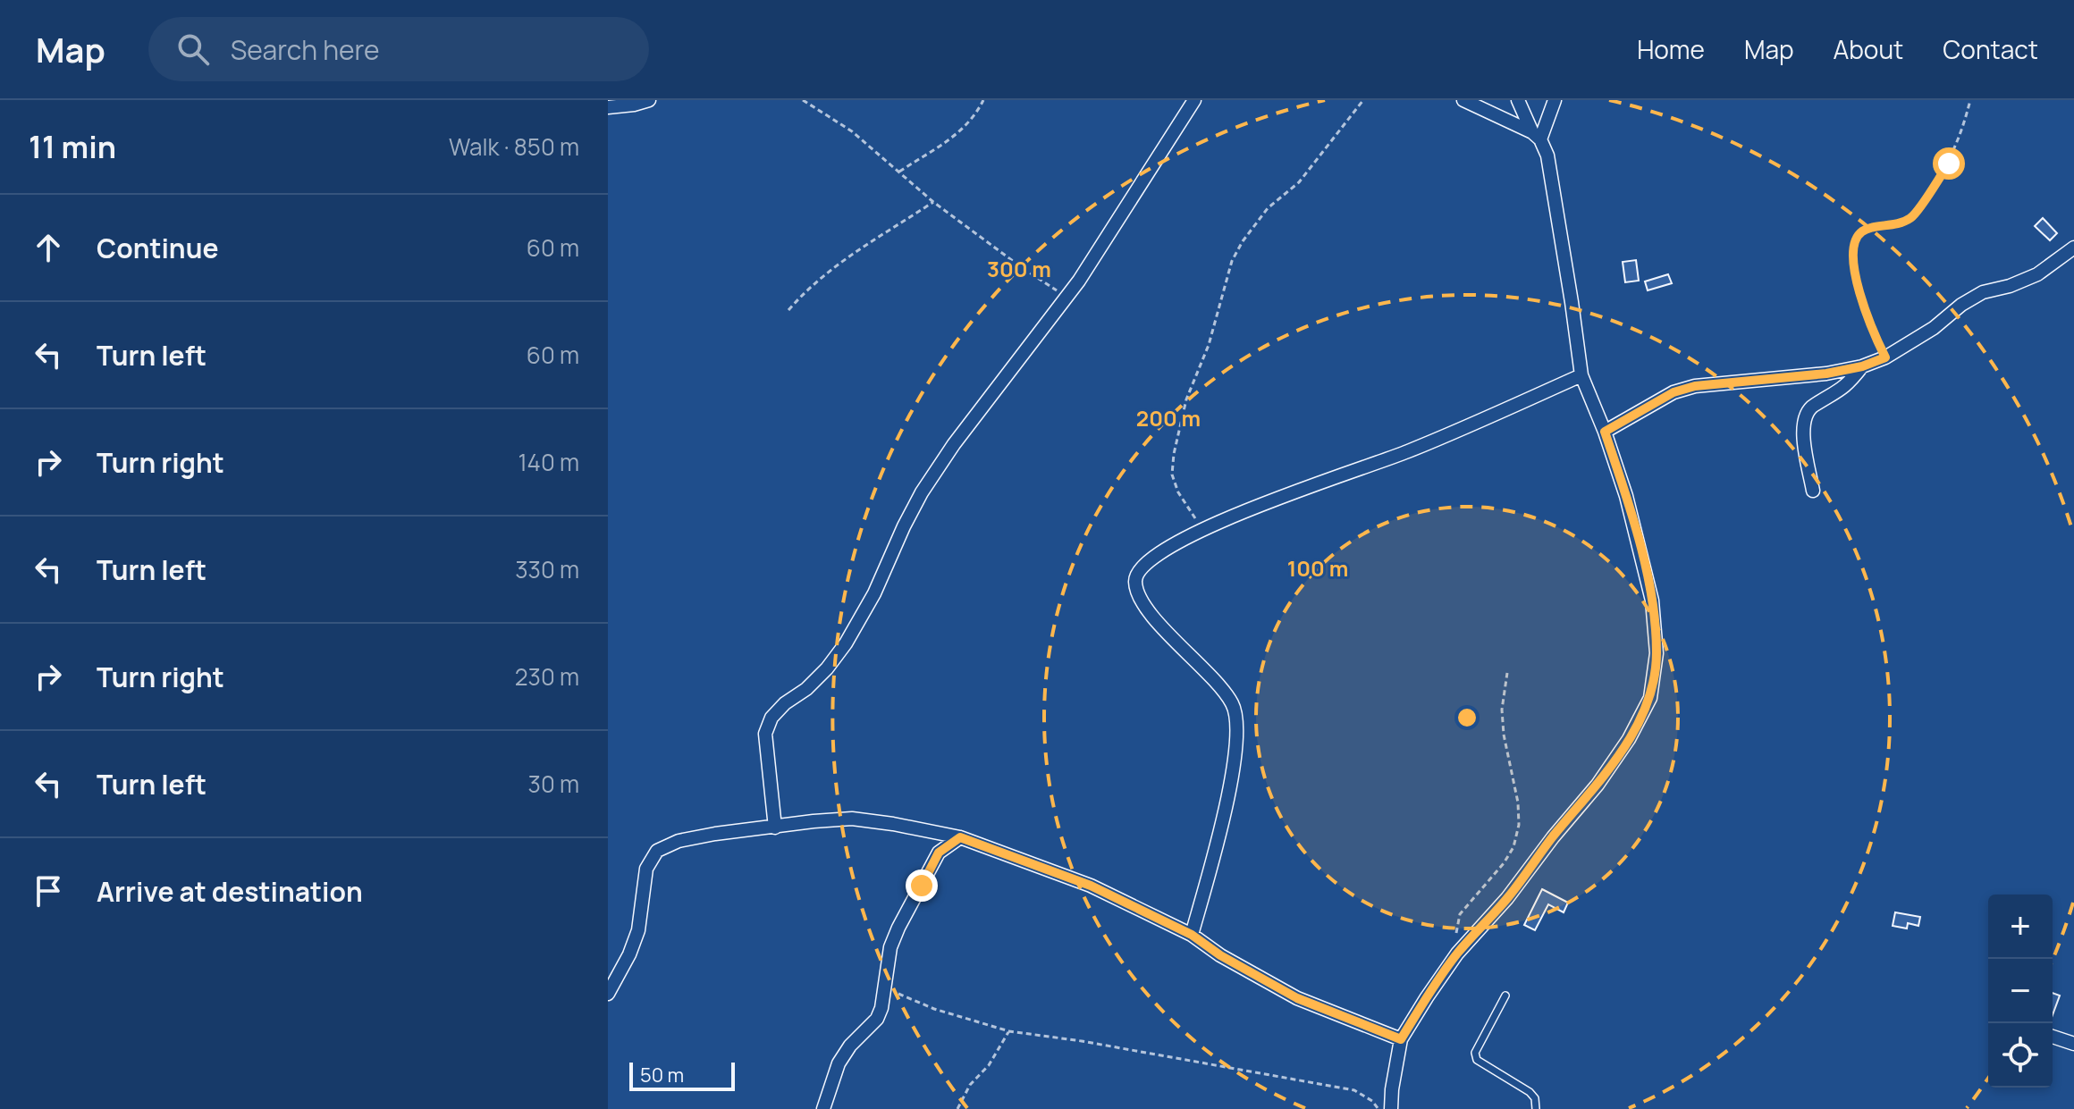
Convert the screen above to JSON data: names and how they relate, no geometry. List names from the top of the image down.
{
  "scale_bar": "50 m",
  "page": {
    "header": "Map",
    "search": "Search here",
    "nav": [
      "Home",
      "Map",
      "About",
      "Contact"
    ],
    "heading": ["11 min", "Walk · 850 m"],
    "list": [
      ["Continue", "60 m"],
      ["Turn left", "60 m"],
      ["Turn right", "140 m"],
      ["Turn left", "330 m"],
      ["Turn right", "230 m"],
      ["Turn left", "30 m"],
      "Arrive at destination"
    ],
    "map_buttons": ["+", "−"],
    "scale": "50 m"
  },
  "rings": ["300 m", "200 m", "100 m"]
}
